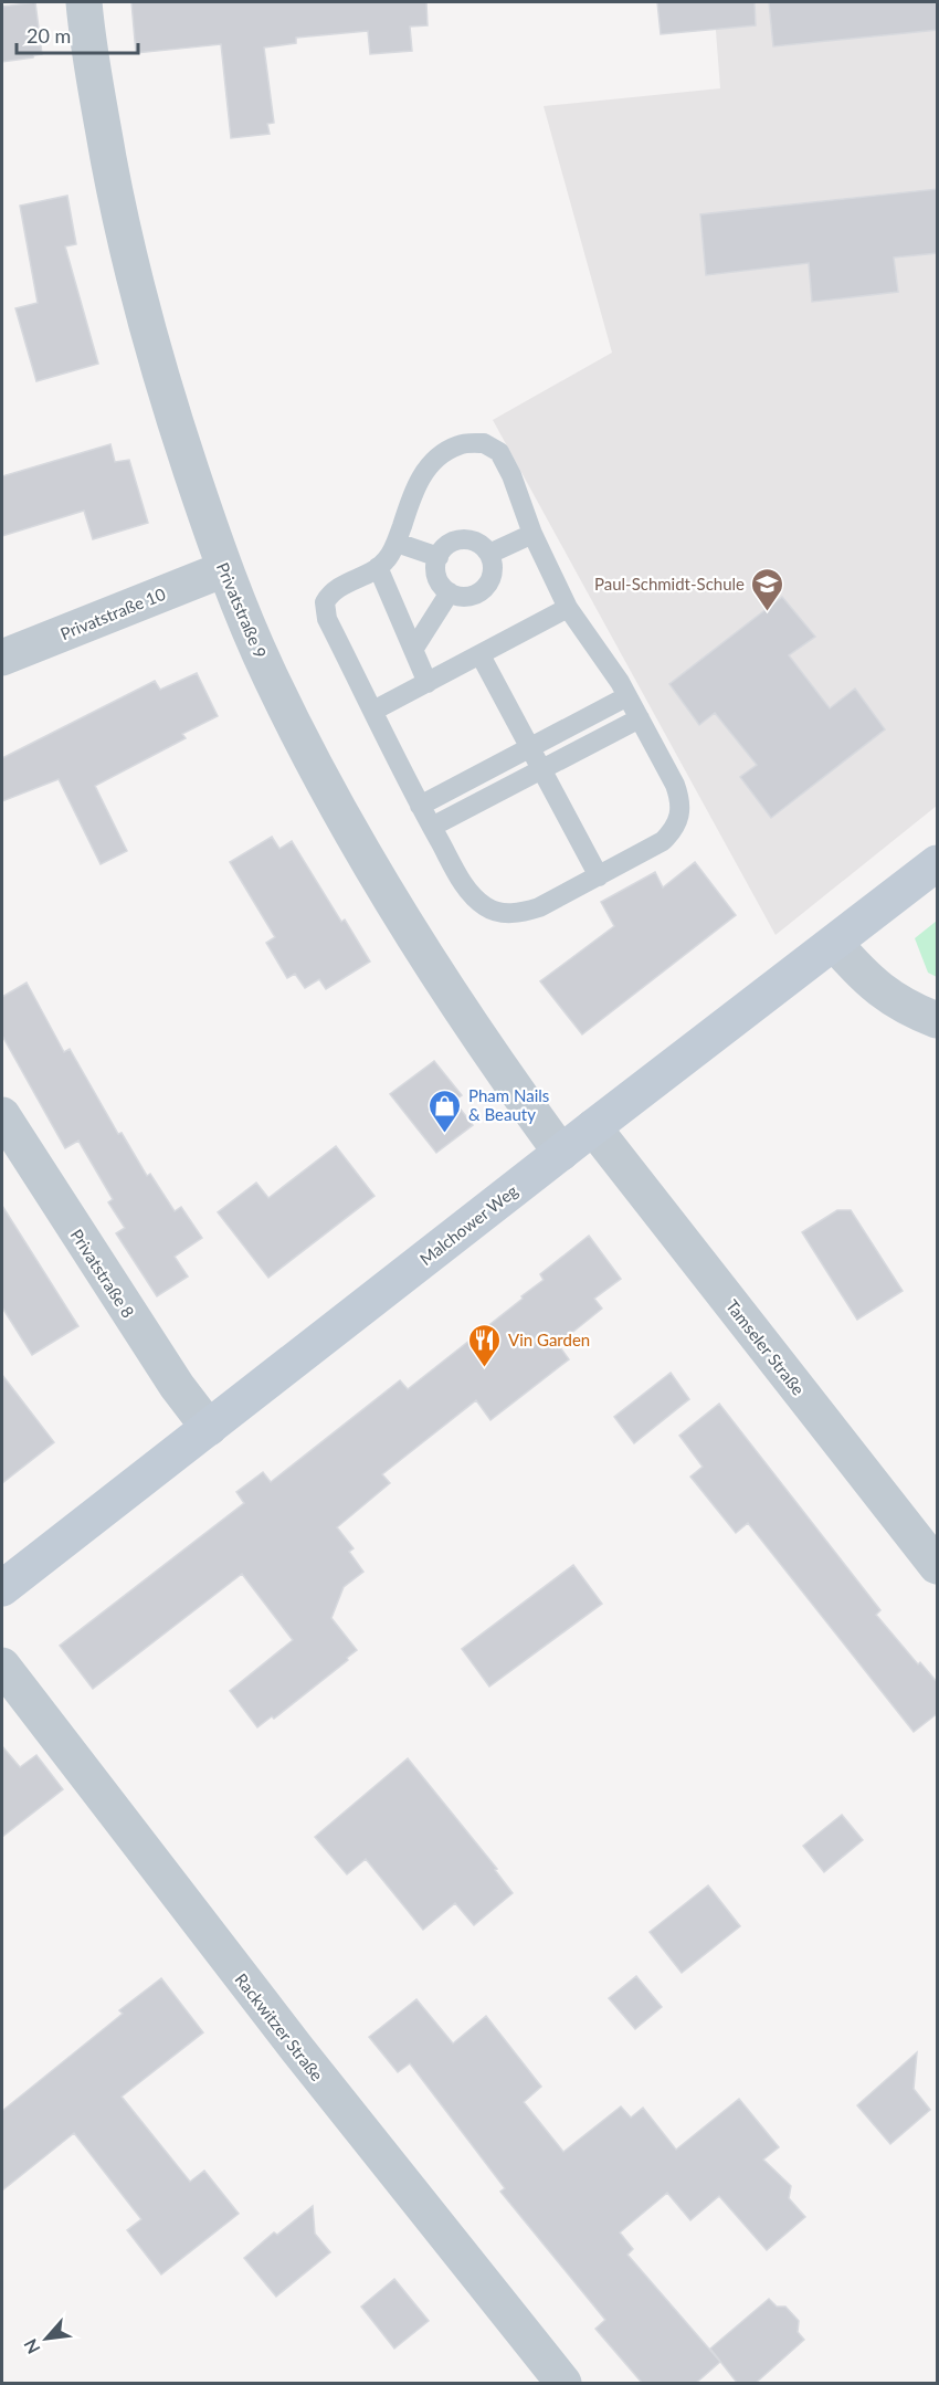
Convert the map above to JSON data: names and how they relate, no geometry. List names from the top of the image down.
{
  "streets": {
    "street": [
      "Privatstraße 9",
      "Privatstraße 10",
      "Malchower Weg",
      "Privatstraße 8",
      "Tamseler Straße",
      "Rackwitzer Straße"
    ]
  },
  "crossings": [
    ["Privatstraße 9", "Privatstraße 10"],
    ["Privatstraße 9", "Malchower Weg"],
    ["Malchower Weg", "Privatstraße 8"],
    ["Malchower Weg", "Tamseler Straße"]
  ],
  "places": {
    "school or university": ["Paul-Schmidt-Schule"],
    "shop": ["Pham Nails & Beauty"],
    "restaurant": ["Vin Garden"]
  },
  "scale_bar": "20 m",
  "north": "bottom left"
}
